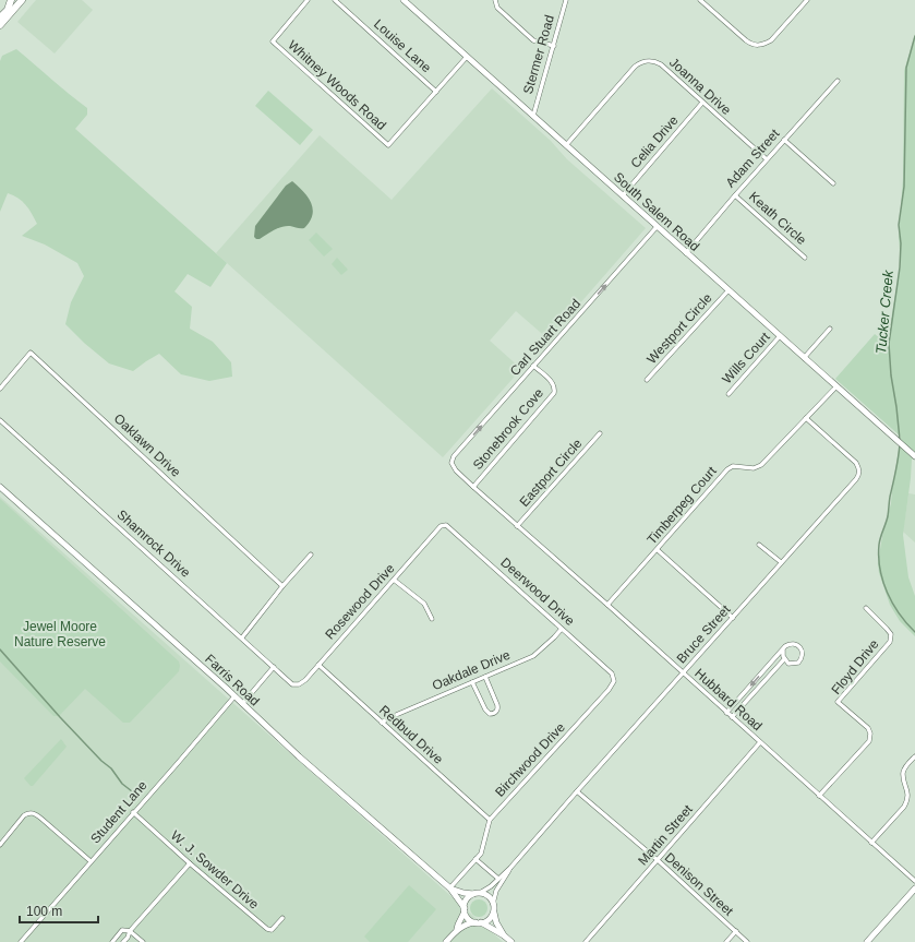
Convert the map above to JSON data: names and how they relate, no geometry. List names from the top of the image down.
{
  "streets": {
    "street": [
      "Louise Lane",
      "Stermer Road",
      "Whitney Woods Road",
      "Joanna Drive",
      "Celia Drive",
      "Adam Street",
      "South Salem Road",
      "Keath Circle",
      "Westport Circle",
      "Carl Stuart Road",
      "Wills Court",
      "Stonebrook Cove",
      "Oaklawn Drive",
      "Eastport Circle",
      "Timberpeg Court",
      "Shamrock Drive",
      "Deerwood Drive",
      "Rosewood Drive",
      "Bruce Street",
      "Floyd Drive",
      "Oakdale Drive",
      "Farris Road",
      "Hubbard Road",
      "Redbud Drive",
      "Birchwood Drive",
      "Student Lane",
      "Martin Street",
      "W. J. Sowder Drive",
      "Denison Street"
    ]
  },
  "crossings": [
    ["Louise Lane", "Whitney Woods Road"],
    ["Stermer Road", "South Salem Road"],
    ["Joanna Drive", "Celia Drive"],
    ["Joanna Drive", "Adam Street"],
    ["Joanna Drive", "South Salem Road"],
    ["Celia Drive", "South Salem Road"],
    ["Adam Street", "South Salem Road"],
    ["Adam Street", "Keath Circle"],
    ["South Salem Road", "Westport Circle"],
    ["South Salem Road", "Carl Stuart Road"],
    ["South Salem Road", "Wills Court"],
    ["South Salem Road", "Timberpeg Court"],
    ["Carl Stuart Road", "Stonebrook Cove"],
    ["Carl Stuart Road", "Hubbard Road"],
    ["Stonebrook Cove", "Hubbard Road"],
    ["Eastport Circle", "Hubbard Road"],
    ["Timberpeg Court", "Bruce Street"],
    ["Timberpeg Court", "Hubbard Road"],
    ["Shamrock Drive", "Rosewood Drive"],
    ["Deerwood Drive", "Rosewood Drive"],
    ["Deerwood Drive", "Oakdale Drive"],
    ["Deerwood Drive", "Birchwood Drive"],
    ["Rosewood Drive", "Redbud Drive"],
    ["Bruce Street", "Farris Road"],
    ["Bruce Street", "Hubbard Road"],
    ["Bruce Street", "Denison Street"],
    ["Floyd Drive", "Hubbard Road"],
    ["Oakdale Drive", "Redbud Drive"],
    ["Farris Road", "Birchwood Drive"],
    ["Farris Road", "Student Lane"],
    ["Hubbard Road", "Martin Street"],
    ["Redbud Drive", "Birchwood Drive"],
    ["Student Lane", "W. J. Sowder Drive"],
    ["Martin Street", "Denison Street"]
  ],
  "one_way": ["Carl Stuart Road"],
  "water": ["Tucker Creek"],
  "parks": ["Jewel Moore Nature Reserve"],
  "scale_bar": "100 m"
}
